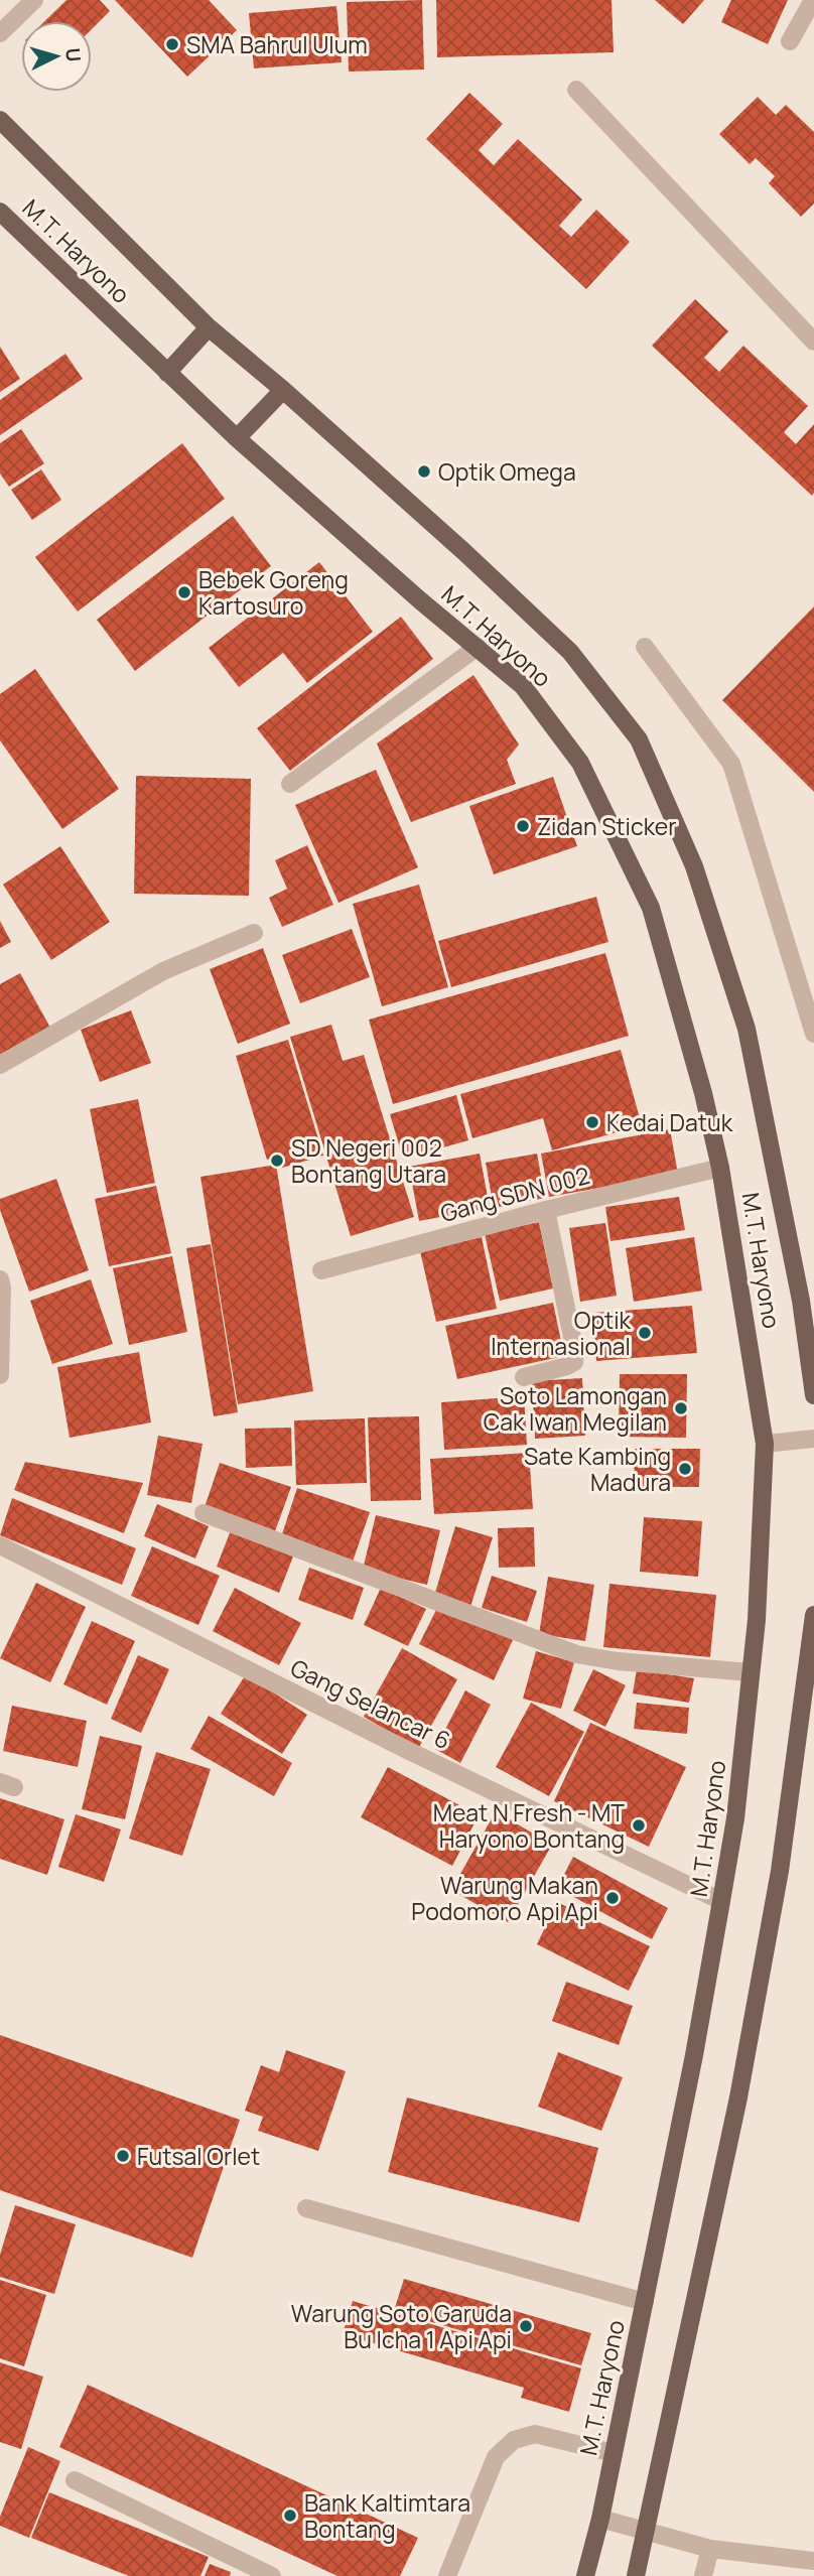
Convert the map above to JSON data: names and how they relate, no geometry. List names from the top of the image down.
{
  "streets": {
    "main road": ["M.T. Haryono"],
    "street": ["Gang SDN 002", "Gang Selancar 6"]
  },
  "crossings": [
    ["M.T. Haryono", "Gang SDN 002"],
    ["M.T. Haryono", "Gang Selancar 6"]
  ],
  "places": [
    "SMA Bahrul Ulum",
    "Optik Omega",
    "Bebek Goreng Kartosuro",
    "Zidan Sticker",
    "Kedai Datuk",
    "SD Negeri 002 Bontang Utara",
    "Optik Internasional",
    "Soto Lamongan Cak Iwan Megilan",
    "Sate Kambing Madura",
    "Meat N Fresh - MT Haryono Bontang",
    "Warung Makan Podomoro Api Api",
    "Futsal Orlet",
    "Warung Soto Garuda Bu Icha 1 Api Api",
    "Bank Kaltimtara Bontang"
  ],
  "north": "right"
}
